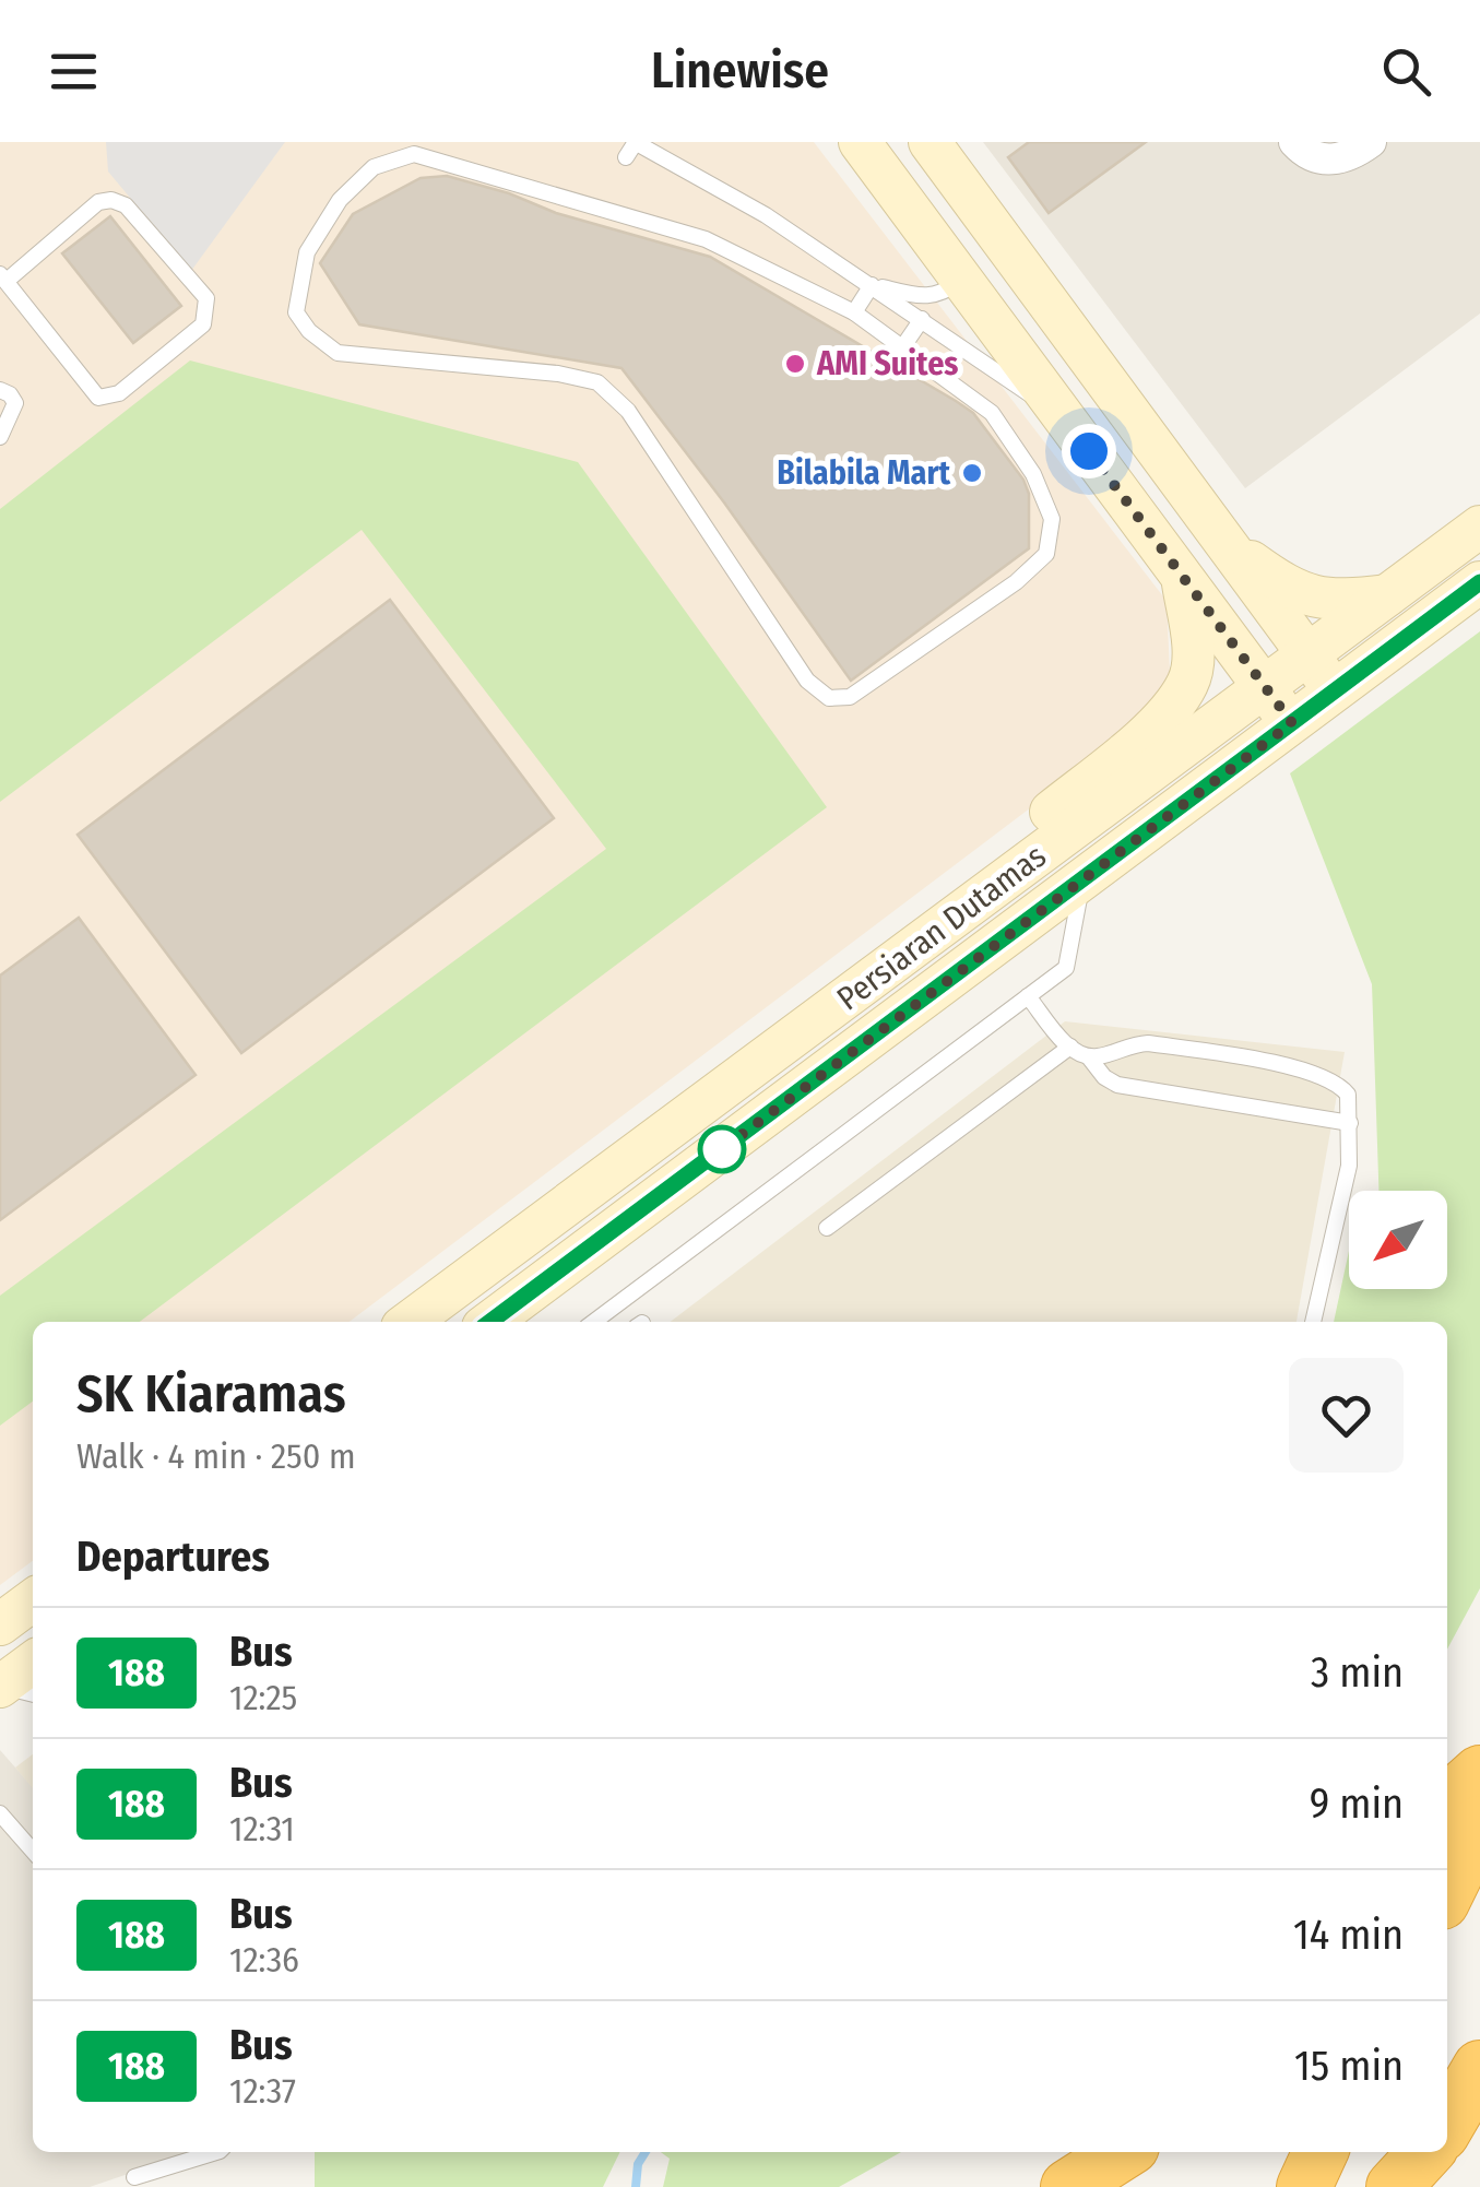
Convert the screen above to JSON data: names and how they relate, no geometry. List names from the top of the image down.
{
  "streets": {
    "street": ["Persiaran Dutamas"]
  },
  "places": ["AMI Suites", "Bilabila Mart"],
  "lines": ["bus line 188"],
  "north": "bottom left",
  "page": {
    "header": "Linewise",
    "heading": [
      ["SK Kiaramas", "Walk · 4 min · 250 m"],
      "Departures"
    ],
    "list": [
      {
        "mark": "188",
        "name": "Bus",
        "note": "12:25",
        "value": "3 min"
      },
      {
        "mark": "188",
        "name": "Bus",
        "note": "12:31",
        "value": "9 min"
      },
      {
        "mark": "188",
        "name": "Bus",
        "note": "12:36",
        "value": "14 min"
      },
      {
        "mark": "188",
        "name": "Bus",
        "note": "12:37",
        "value": "15 min"
      }
    ]
  }
}
